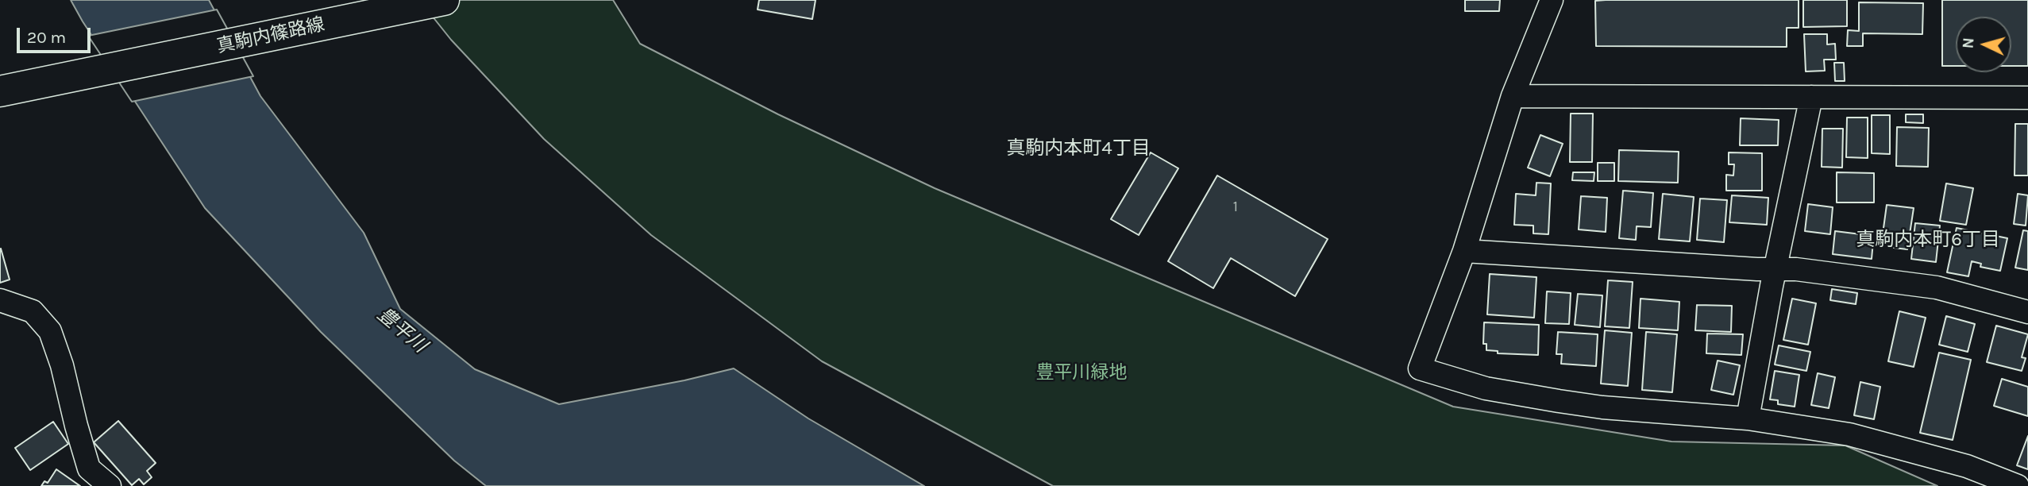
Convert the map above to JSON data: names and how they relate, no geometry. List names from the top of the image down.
{
  "streets": {
    "main road": ["真駒内篠路線"]
  },
  "districts": ["真駒内本町4丁目", "真駒内本町6丁目"],
  "water": ["豊平川"],
  "parks": ["豊平川緑地"],
  "house_numbers": ["1"],
  "scale_bar": "20 m",
  "north": "left"
}
